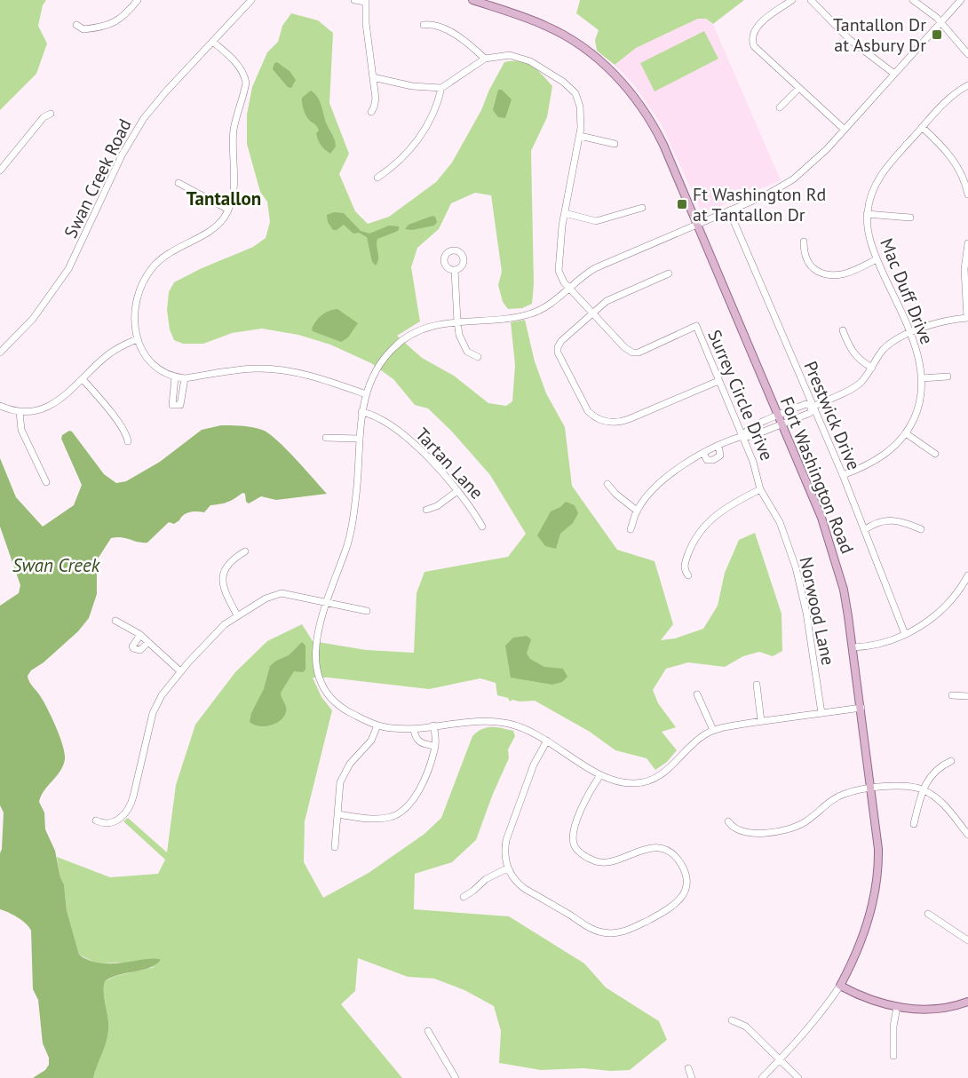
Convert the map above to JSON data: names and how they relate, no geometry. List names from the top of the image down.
{
  "streets": {
    "main road": ["Fort Washington Road"],
    "street": [
      "Swan Creek Road",
      "Mac Duff Drive",
      "Surrey Circle Drive",
      "Prestwick Drive",
      "Tartan Lane",
      "Norwood Lane"
    ]
  },
  "crossings": [
    ["Mac Duff Drive", "Prestwick Drive"],
    ["Surrey Circle Drive", "Norwood Lane"]
  ],
  "districts": ["Tantallon"],
  "water": ["Swan Creek"],
  "places": {
    "transit": ["Tantallon Dr at Asbury Dr", "Ft Washington Rd at Tantallon Dr"]
  }
}
